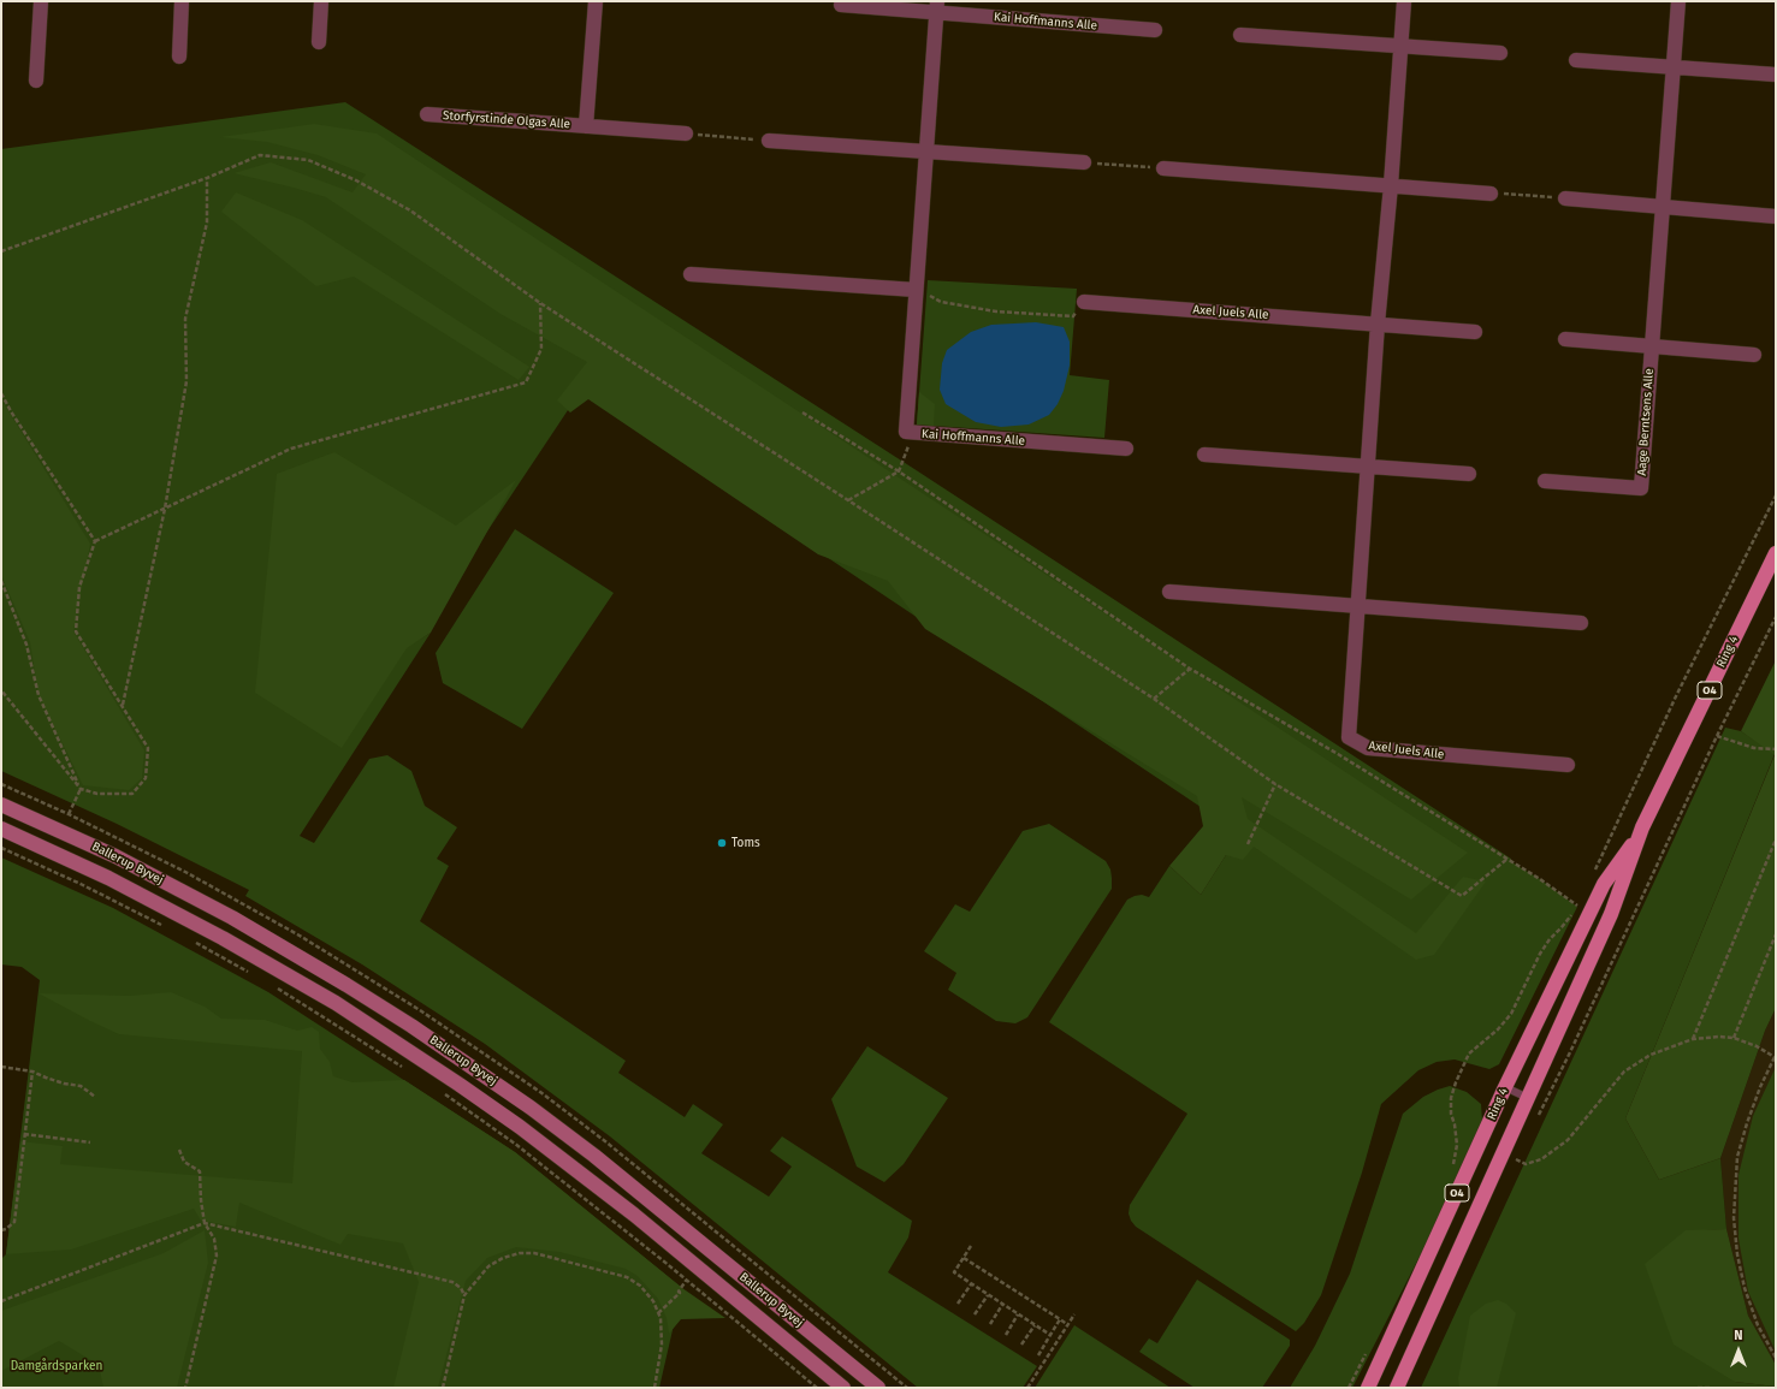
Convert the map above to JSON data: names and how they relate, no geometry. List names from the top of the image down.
{
  "streets": {
    "main road": ["Ring 4", "O4", "Ballerup Byvej"],
    "street": [
      "Kai Hoffmanns Alle",
      "Storfyrstinde Olgas Alle",
      "Axel Juels Alle",
      "Aage Berntsens Alle"
    ]
  },
  "parks": ["Damgårdsparken"],
  "places": ["Toms"],
  "north": "top"
}
